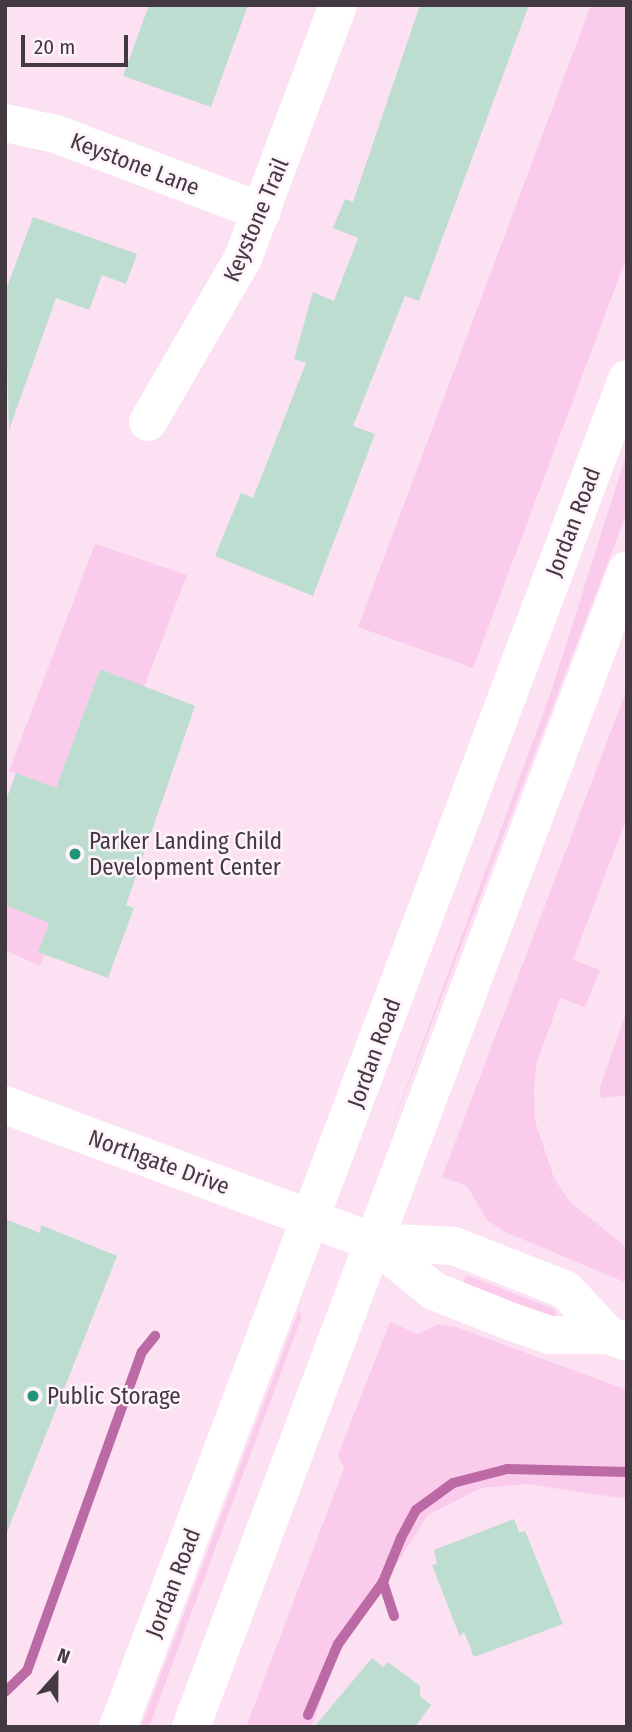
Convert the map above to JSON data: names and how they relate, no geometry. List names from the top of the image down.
{
  "streets": {
    "main road": [
      "Keystone Lane",
      "Keystone Trail",
      "Jordan Road",
      "Northgate Drive"
    ]
  },
  "crossings": [
    ["Keystone Lane", "Keystone Trail"],
    ["Jordan Road", "Northgate Drive"]
  ],
  "places": ["Parker Landing Child Development Center", "Public Storage"],
  "scale_bar": "20 m",
  "north": "top"
}
